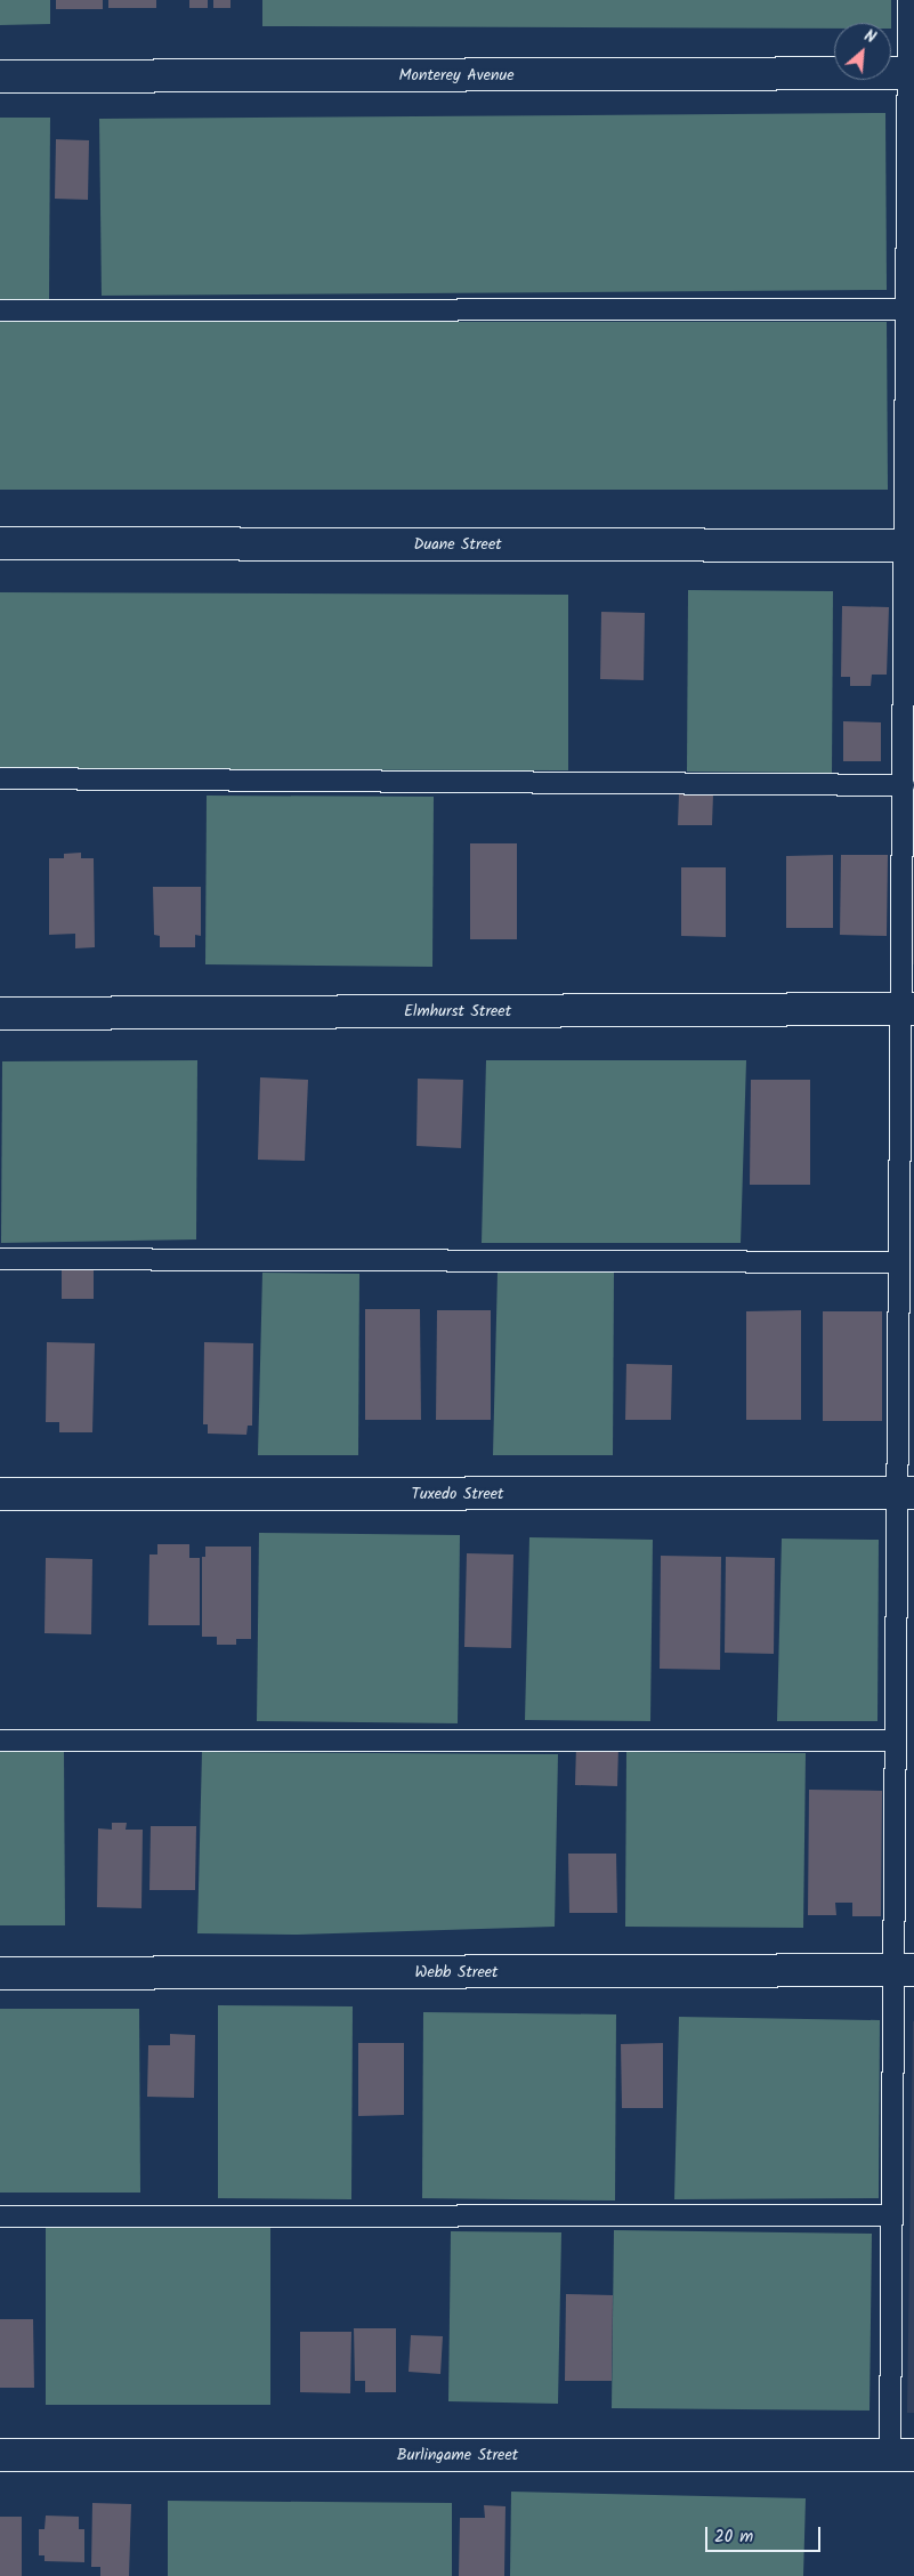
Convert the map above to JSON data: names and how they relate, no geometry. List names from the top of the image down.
{
  "streets": {
    "street": [
      "Monterey Avenue",
      "Duane Street",
      "Elmhurst Street",
      "Tuxedo Street",
      "Webb Street",
      "Burlingame Street"
    ]
  },
  "scale_bar": "20 m",
  "north": "top right"
}
